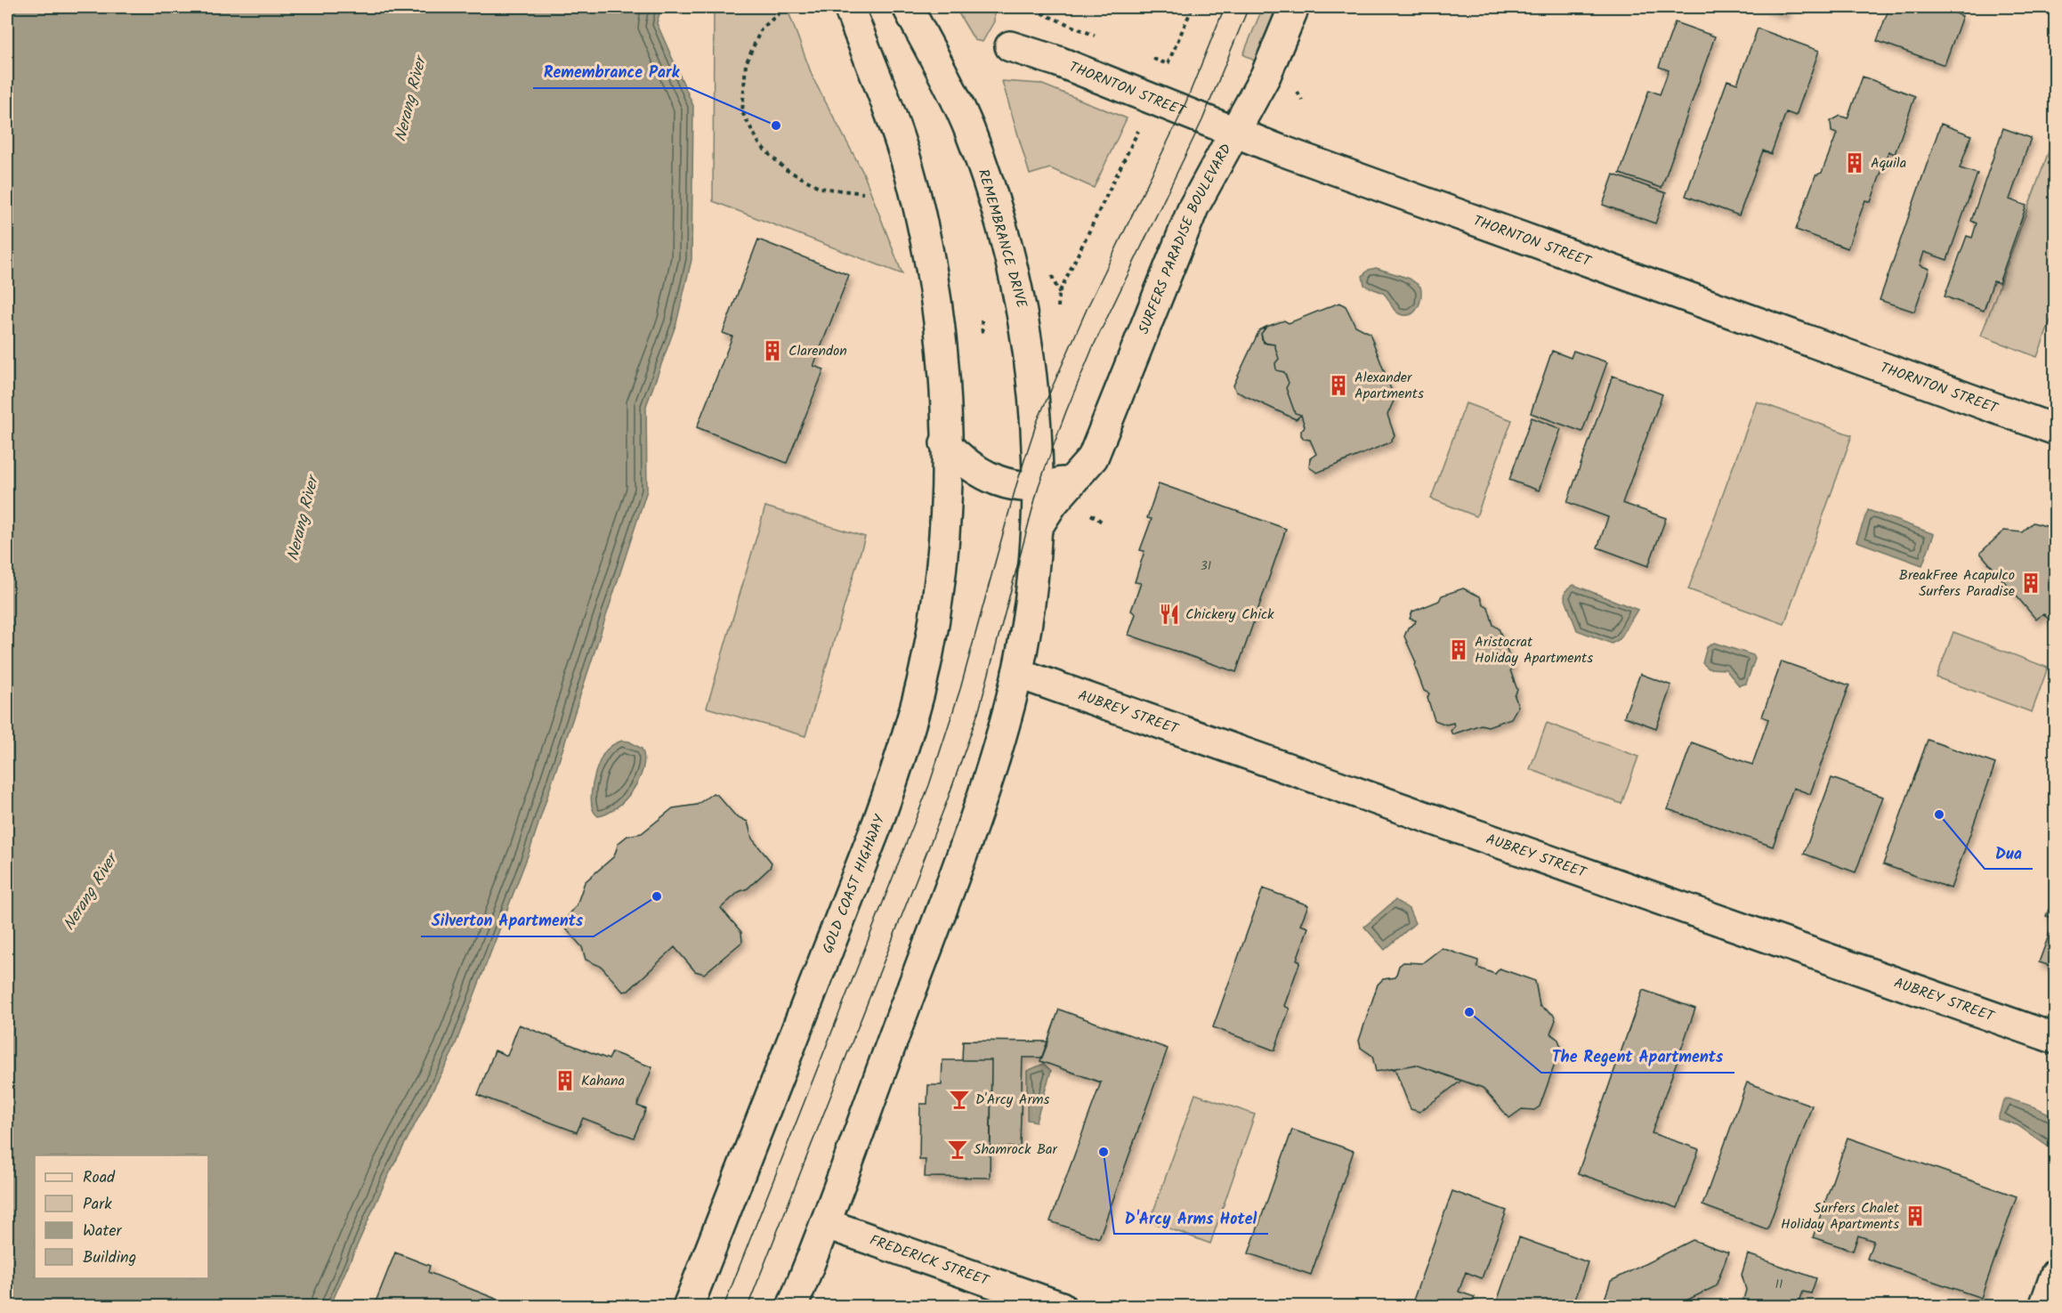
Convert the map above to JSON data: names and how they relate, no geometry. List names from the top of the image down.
{
  "streets": {
    "main road": [
      "THORNTON STREET",
      "REMEMBRANCE DRIVE",
      "SURFERS PARADISE BOULEVARD",
      "AUBREY STREET",
      "GOLD COAST HIGHWAY",
      "FREDERICK STREET"
    ]
  },
  "crossings": [
    ["THORNTON STREET", "SURFERS PARADISE BOULEVARD"]
  ],
  "water": ["Nerang River"],
  "places": {
    "other": [
      "Remembrance Park",
      "Dua",
      "Silverton Apartments",
      "The Regent Apartments",
      "D'Arcy Arms Hotel"
    ],
    "building": [
      "Aquila",
      "Clarendon",
      "Alexander Apartments",
      "BreakFree Acapulco Surfers Paradise",
      "Aristocrat Holiday Apartments",
      "Kahana",
      "Surfers Chalet Holiday Apartments"
    ],
    "restaurant": ["Chickery Chick"],
    "bar": ["D'Arcy Arms", "Shamrock Bar"]
  },
  "house_numbers": ["31", "11"],
  "legend": [
    "Road",
    "Park",
    "Water",
    "Building"
  ]
}
